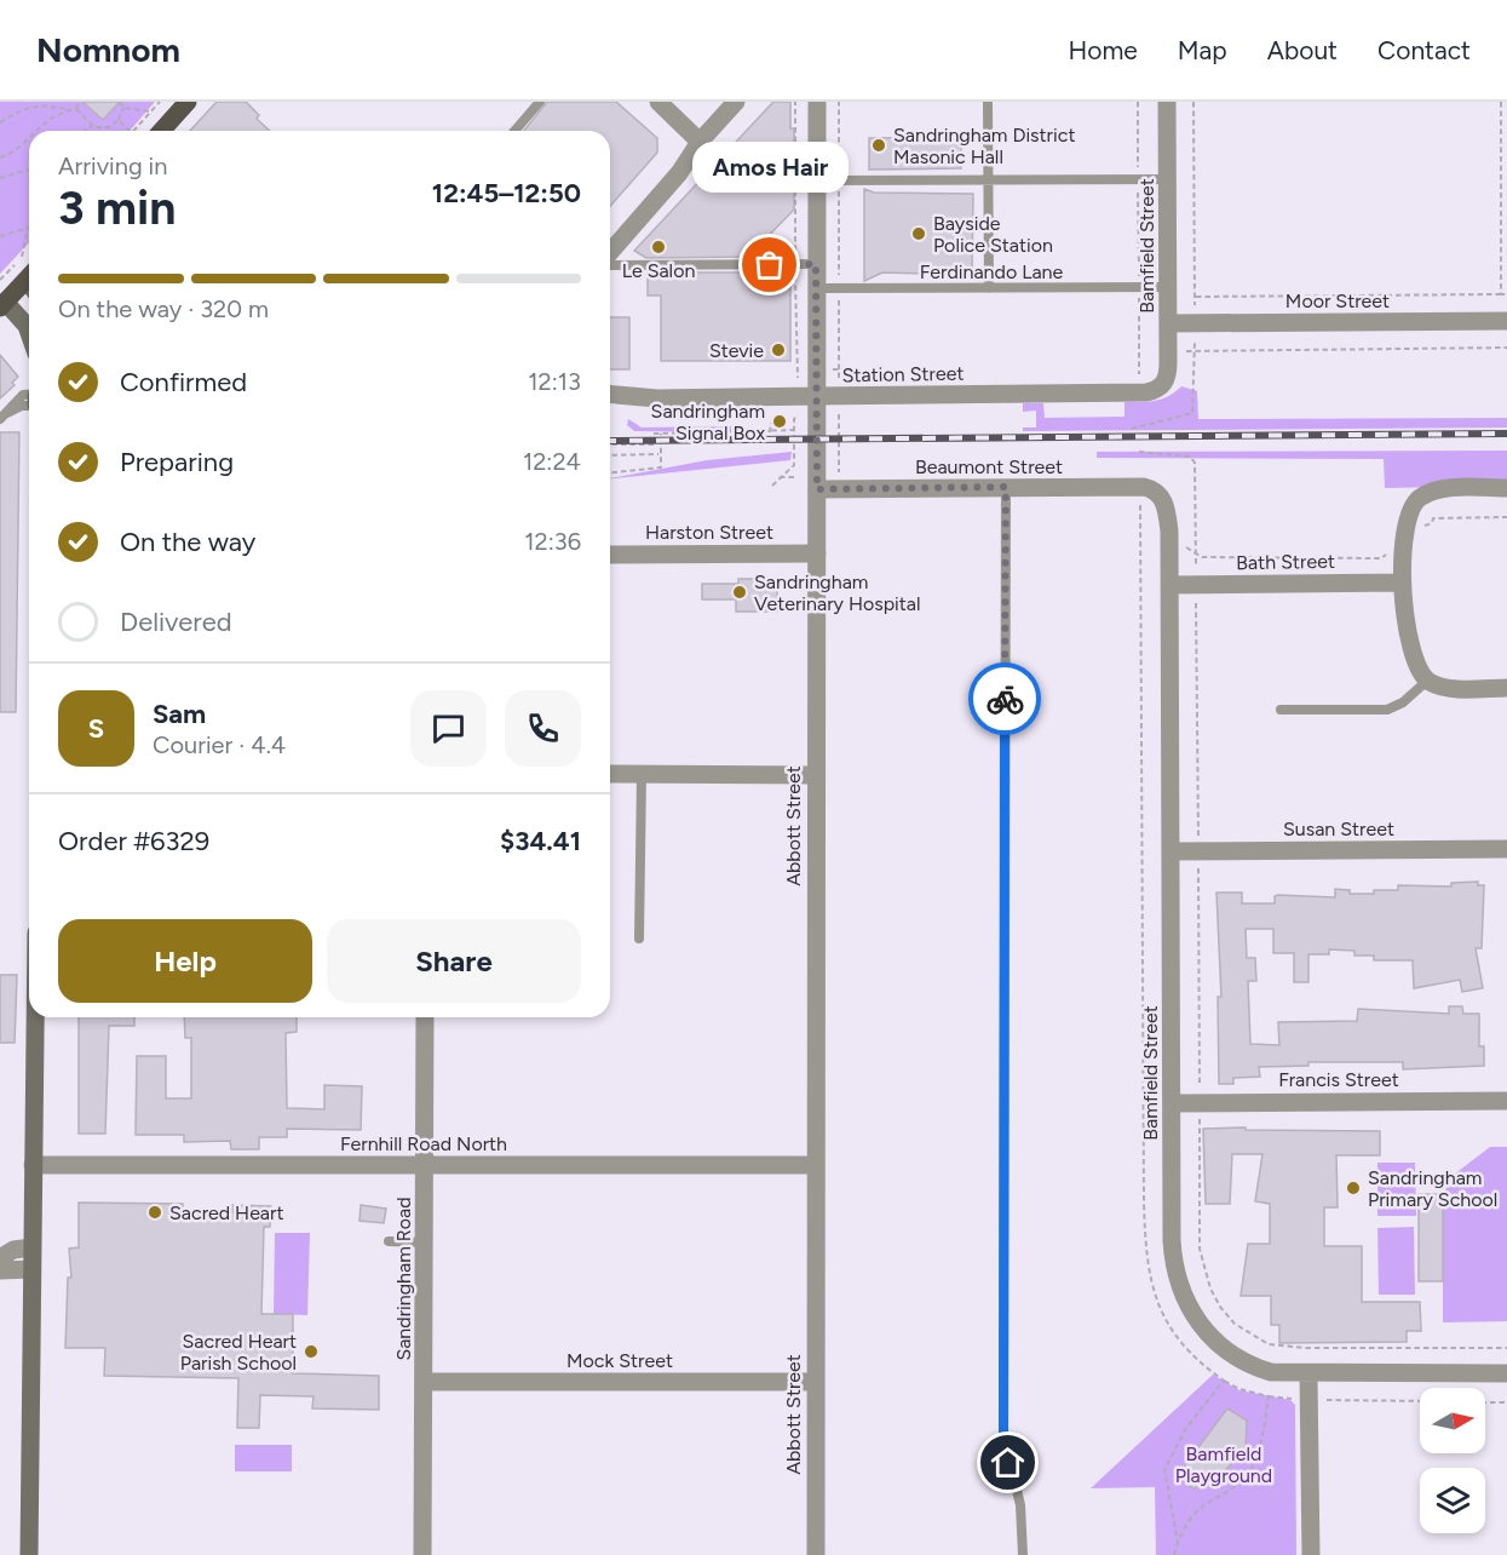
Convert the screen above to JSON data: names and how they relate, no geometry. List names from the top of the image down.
{
  "streets": {
    "street": [
      "Bamfield Street",
      "Moor Street",
      "Station Street",
      "Beaumont Street",
      "Harston Street",
      "Bath Street",
      "Abbott Street",
      "Susan Street",
      "Francis Street",
      "Fernhill Road North",
      "Sandringham Road",
      "Mock Street"
    ],
    "lane": ["Ferdinando Lane"]
  },
  "crossings": [
    ["Bamfield Street", "Ferdinando Lane"],
    ["Bamfield Street", "Moor Street"],
    ["Bamfield Street", "Station Street"],
    ["Bamfield Street", "Beaumont Street"],
    ["Bamfield Street", "Bath Street"],
    ["Bamfield Street", "Susan Street"],
    ["Bamfield Street", "Francis Street"],
    ["Ferdinando Lane", "Abbott Street"],
    ["Station Street", "Abbott Street"],
    ["Beaumont Street", "Abbott Street"],
    ["Harston Street", "Abbott Street"],
    ["Abbott Street", "Fernhill Road North"],
    ["Abbott Street", "Mock Street"],
    ["Fernhill Road North", "Sandringham Road"],
    ["Sandringham Road", "Mock Street"]
  ],
  "parks": ["Bamfield Playground"],
  "places": [
    "Sandringham District Masonic Hall",
    "Bayside Police Station",
    "Le Salon",
    "Amos Hair",
    "Stevie",
    "Sandringham Signal Box",
    "Sandringham Veterinary Hospital",
    "Sandringham Primary School",
    "Sacred Heart",
    "Sacred Heart Parish School"
  ],
  "north": "right",
  "page": {
    "header": "Nomnom",
    "nav": [
      "Home",
      "Map",
      "About",
      "Contact"
    ],
    "heading": ["3 min", "Arriving in", "12:45–12:50"],
    "panel": [
      "Sam",
      "Courier · 4.4",
      "Order #6329",
      "$34.41"
    ],
    "bubble": "Amos Hair",
    "bar": "On the way · 320 m",
    "list": [
      ["Confirmed", "12:13"],
      ["Preparing", "12:24"],
      ["On the way", "12:36"],
      "Delivered"
    ],
    "round": "S",
    "buttons": ["Help", "Share"]
  }
}
